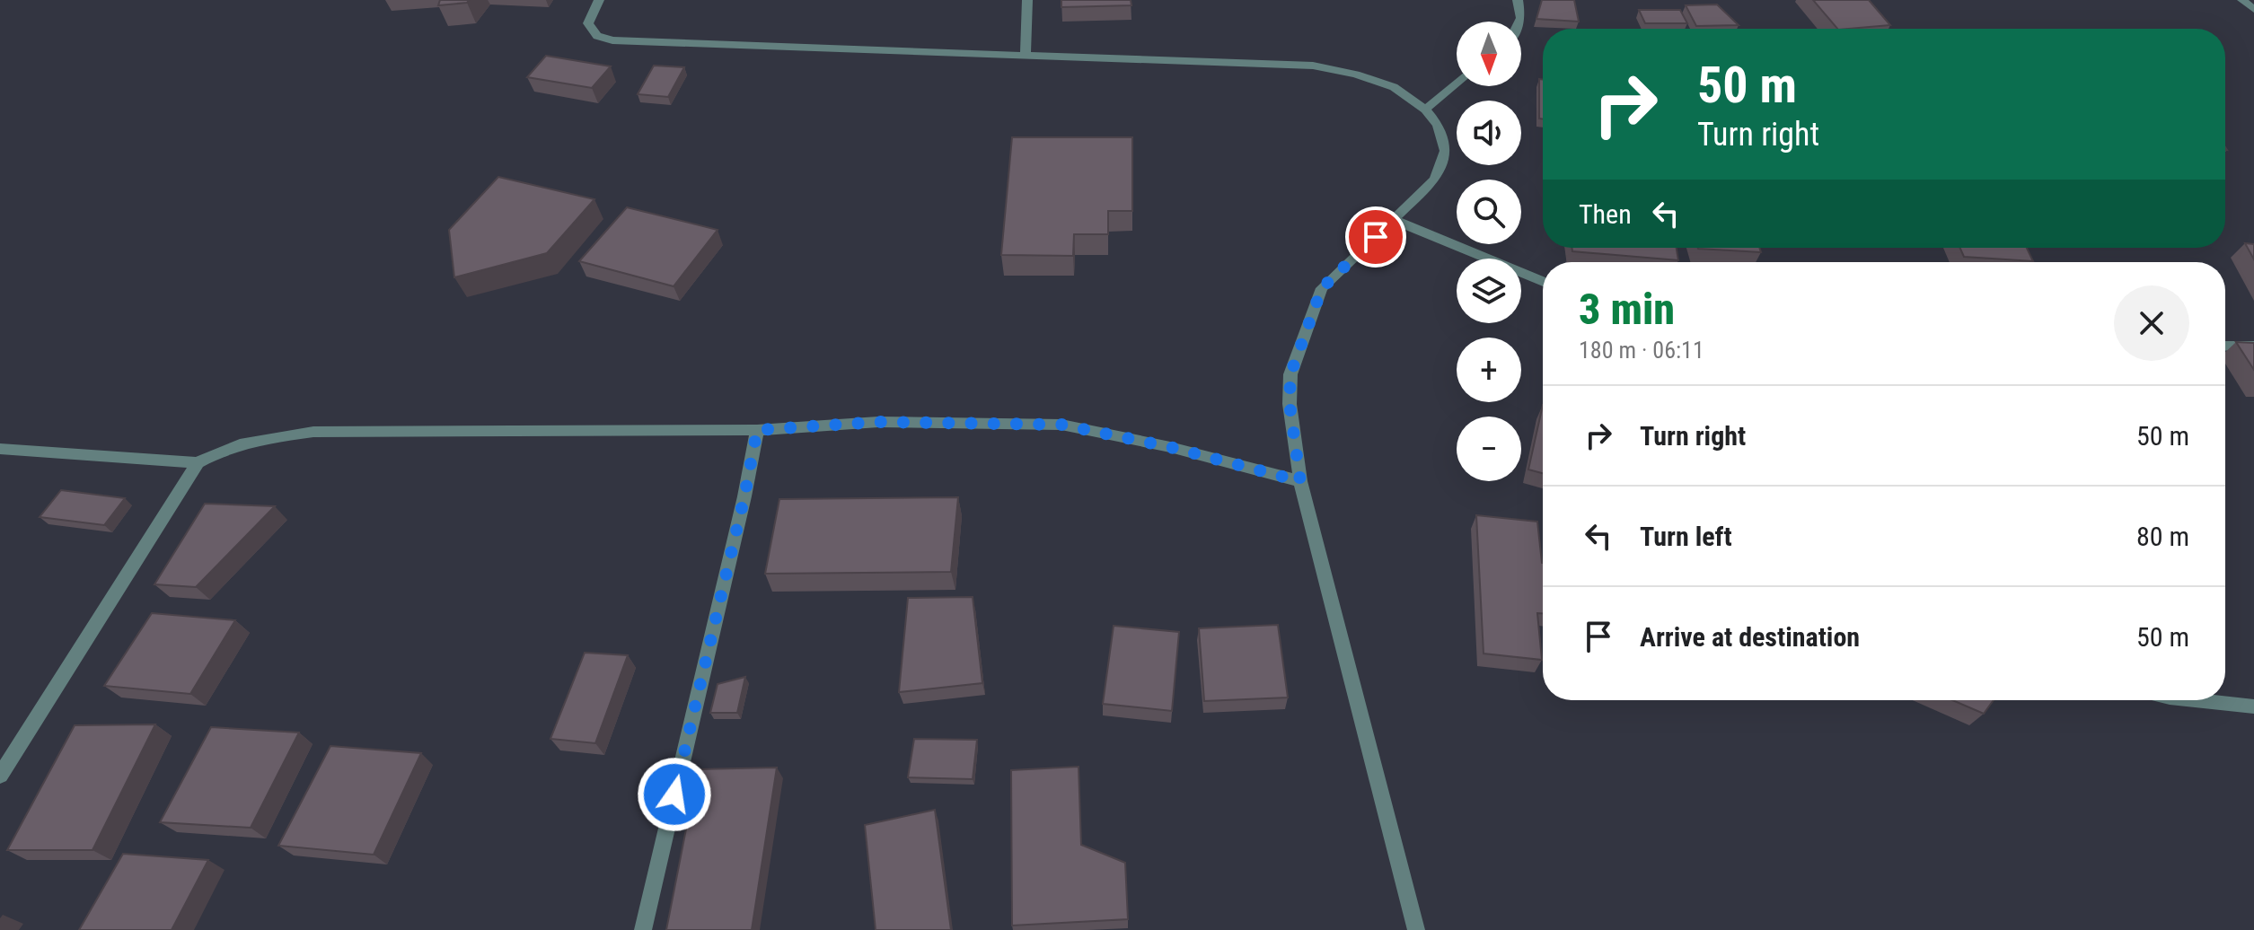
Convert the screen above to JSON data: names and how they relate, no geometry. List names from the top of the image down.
{
  "north": "bottom",
  "page": {
    "map_buttons": ["+", "−"],
    "turn": ["50 m", "Turn right"],
    "then": "Then",
    "heading": ["3 min", "180 m · 06:11"],
    "list": [
      {
        "name": "Turn right",
        "value": "50 m"
      },
      {
        "name": "Turn left",
        "value": "80 m"
      },
      {
        "name": "Arrive at destination",
        "value": "50 m"
      }
    ]
  }
}
